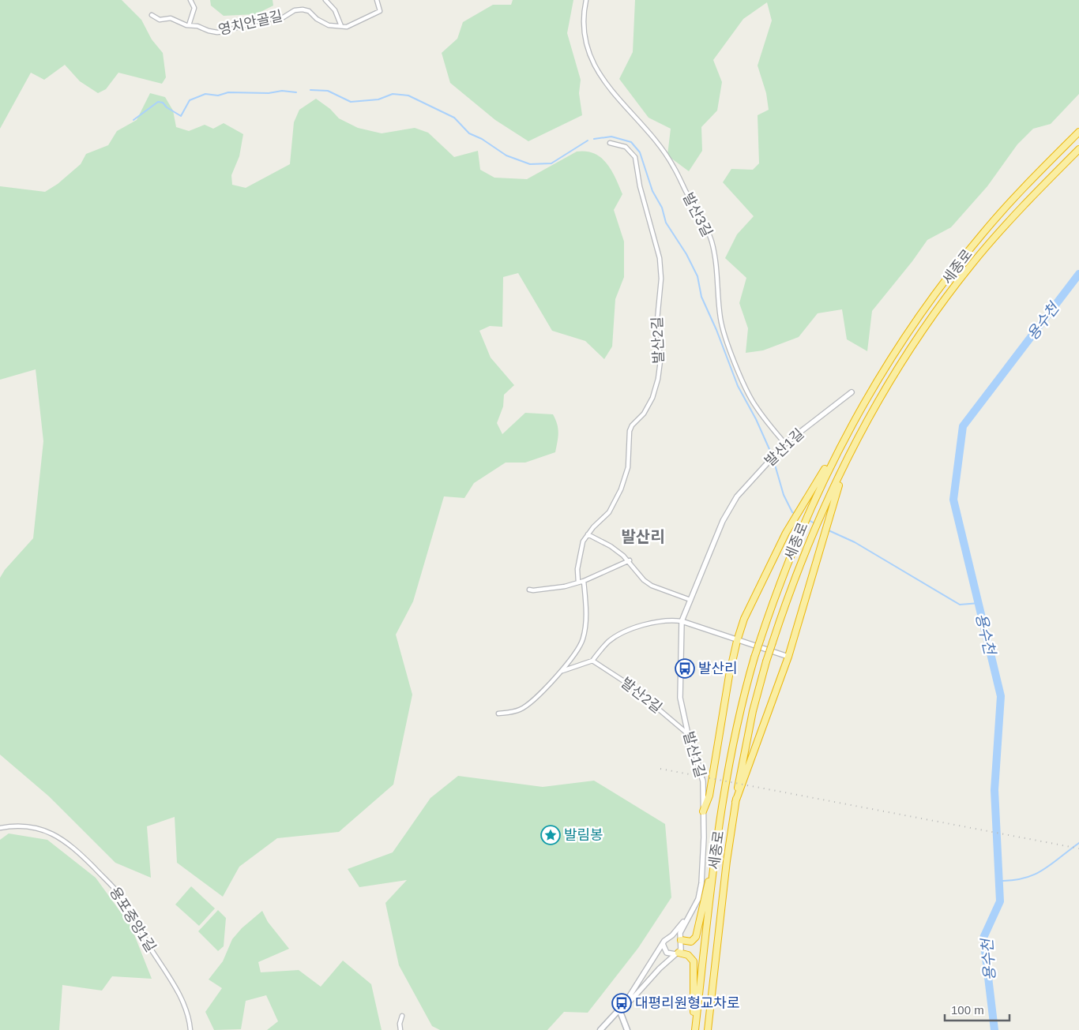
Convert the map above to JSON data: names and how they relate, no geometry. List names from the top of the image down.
{
  "streets": {
    "highway": ["세종로"],
    "street": [
      "영치안골길",
      "발산3길",
      "발산2길",
      "발산1길",
      "용포중앙1길"
    ]
  },
  "crossings": [
    ["발산3길", "발산1길"],
    ["발산2길", "발산1길"]
  ],
  "districts": ["발산리"],
  "water": ["용수천"],
  "places": {
    "bus stop": ["발산리", "대평리원형교차로"],
    "place": ["발림봉"]
  },
  "scale_bar": "100 m"
}
